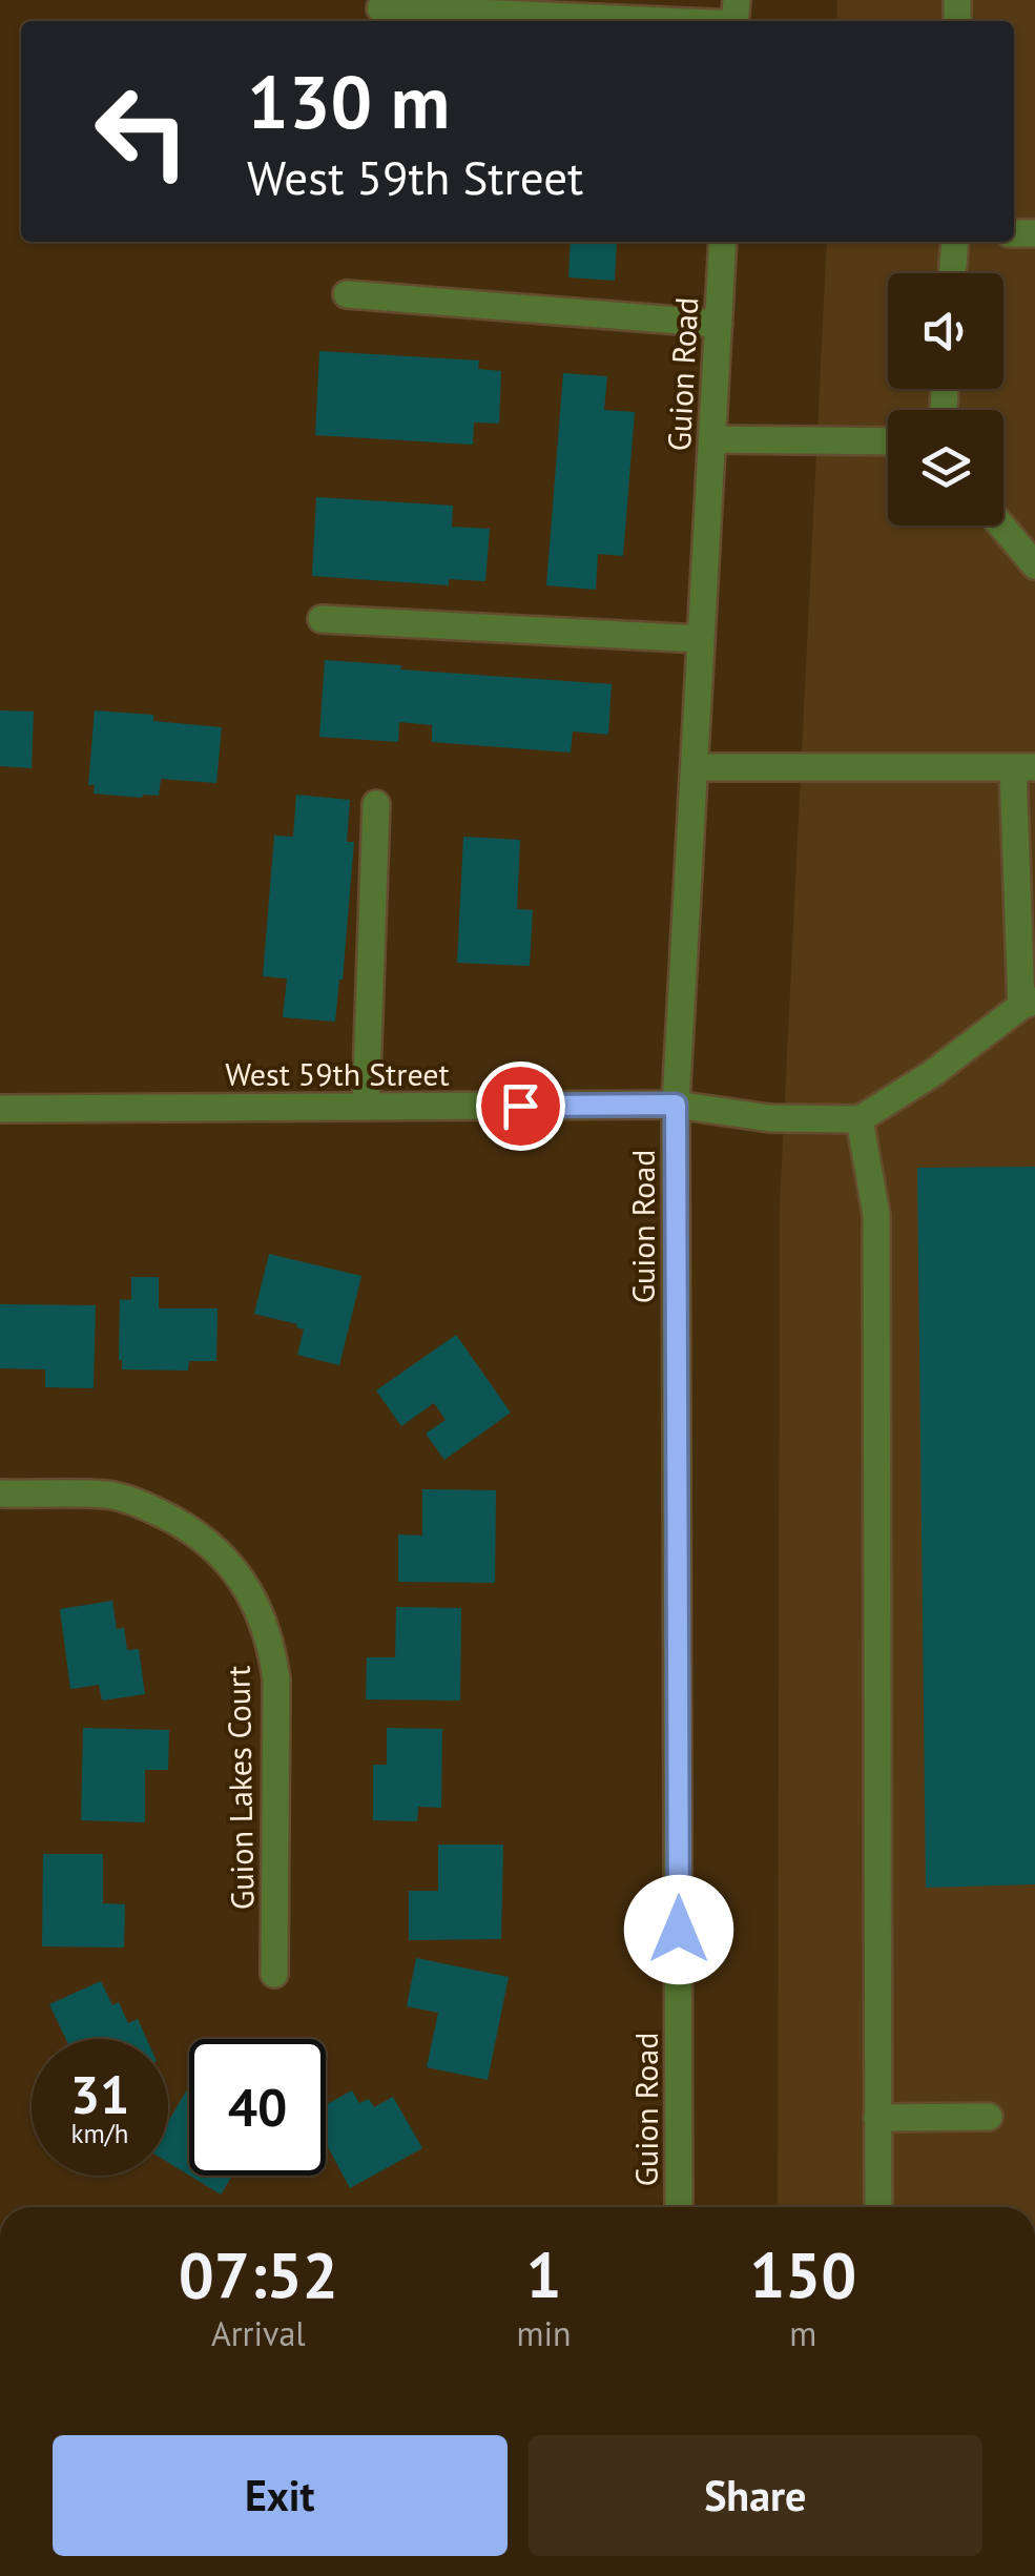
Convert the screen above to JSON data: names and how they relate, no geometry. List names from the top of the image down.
{
  "streets": {
    "street": ["Guion Road", "West 59th Street", "Guion Lakes Court"]
  },
  "crossings": [
    ["Guion Road", "West 59th Street"]
  ],
  "page": {
    "turn": ["130 m", "West 59th Street"],
    "speed": "31 km/h",
    "limit": "40",
    "eta": [
      "07:52",
      "Arrival",
      "1",
      "min",
      "150",
      "m"
    ],
    "buttons": ["Exit", "Share"]
  }
}
